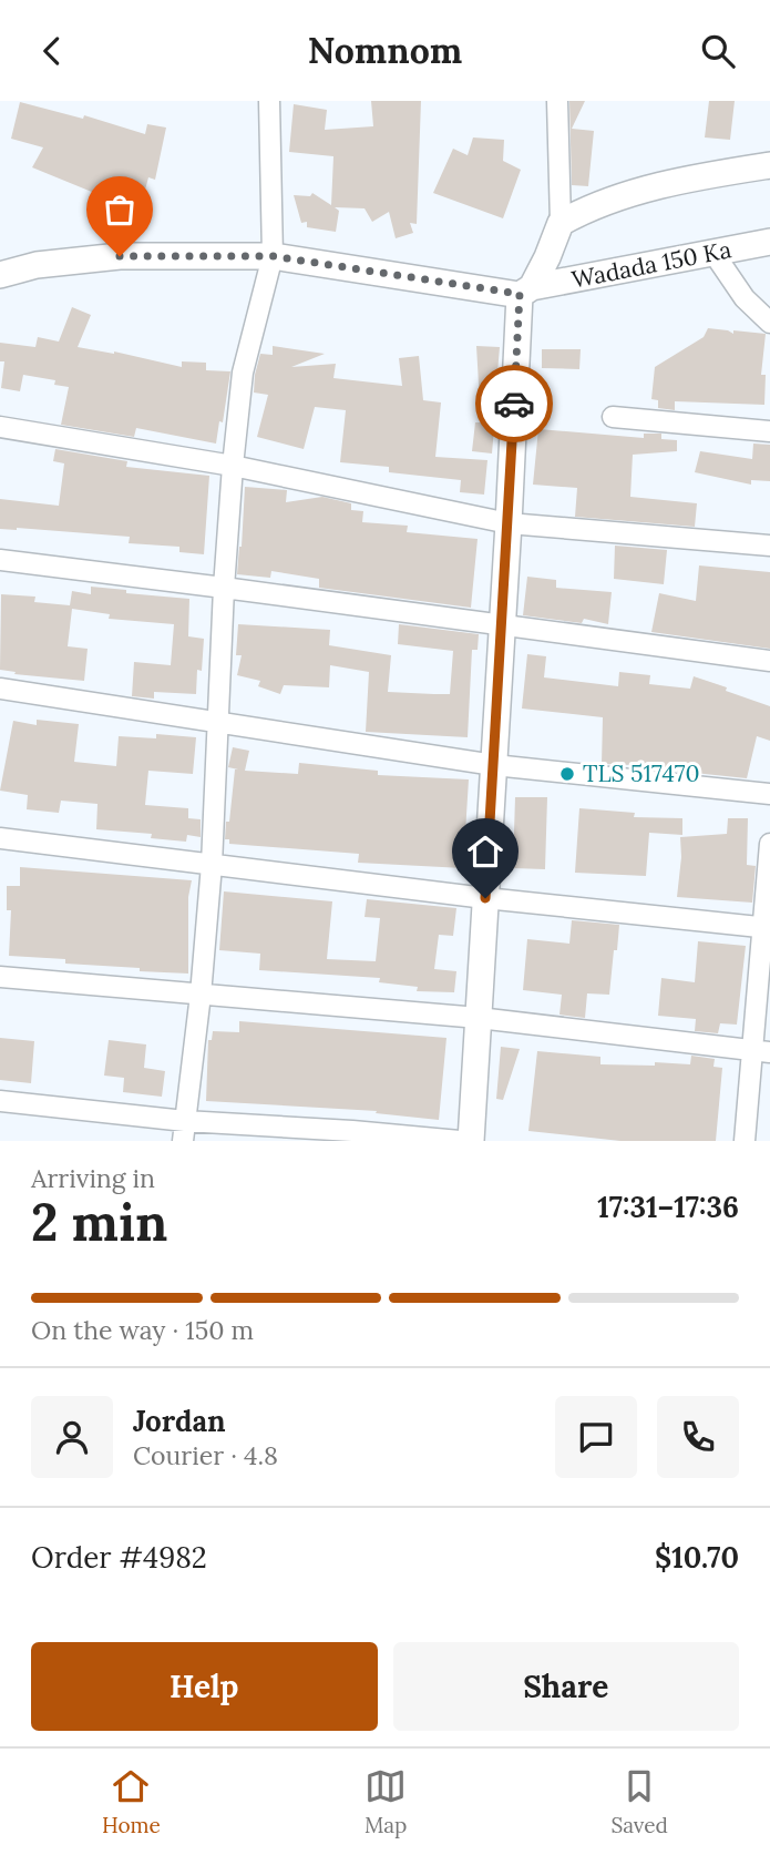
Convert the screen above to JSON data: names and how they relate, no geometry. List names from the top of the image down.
{
  "streets": {
    "street": ["Wadada 150 Ka"]
  },
  "places": ["TLS 517470"],
  "page": {
    "header": "Nomnom",
    "heading": ["2 min", "Arriving in", "17:31–17:36"],
    "panel": [
      "Jordan",
      "Courier · 4.8",
      "Order #4982",
      "$10.70"
    ],
    "bar": "On the way · 150 m",
    "buttons": ["Help", "Share"],
    "tabs": ["Home", "Map", "Saved"]
  }
}
